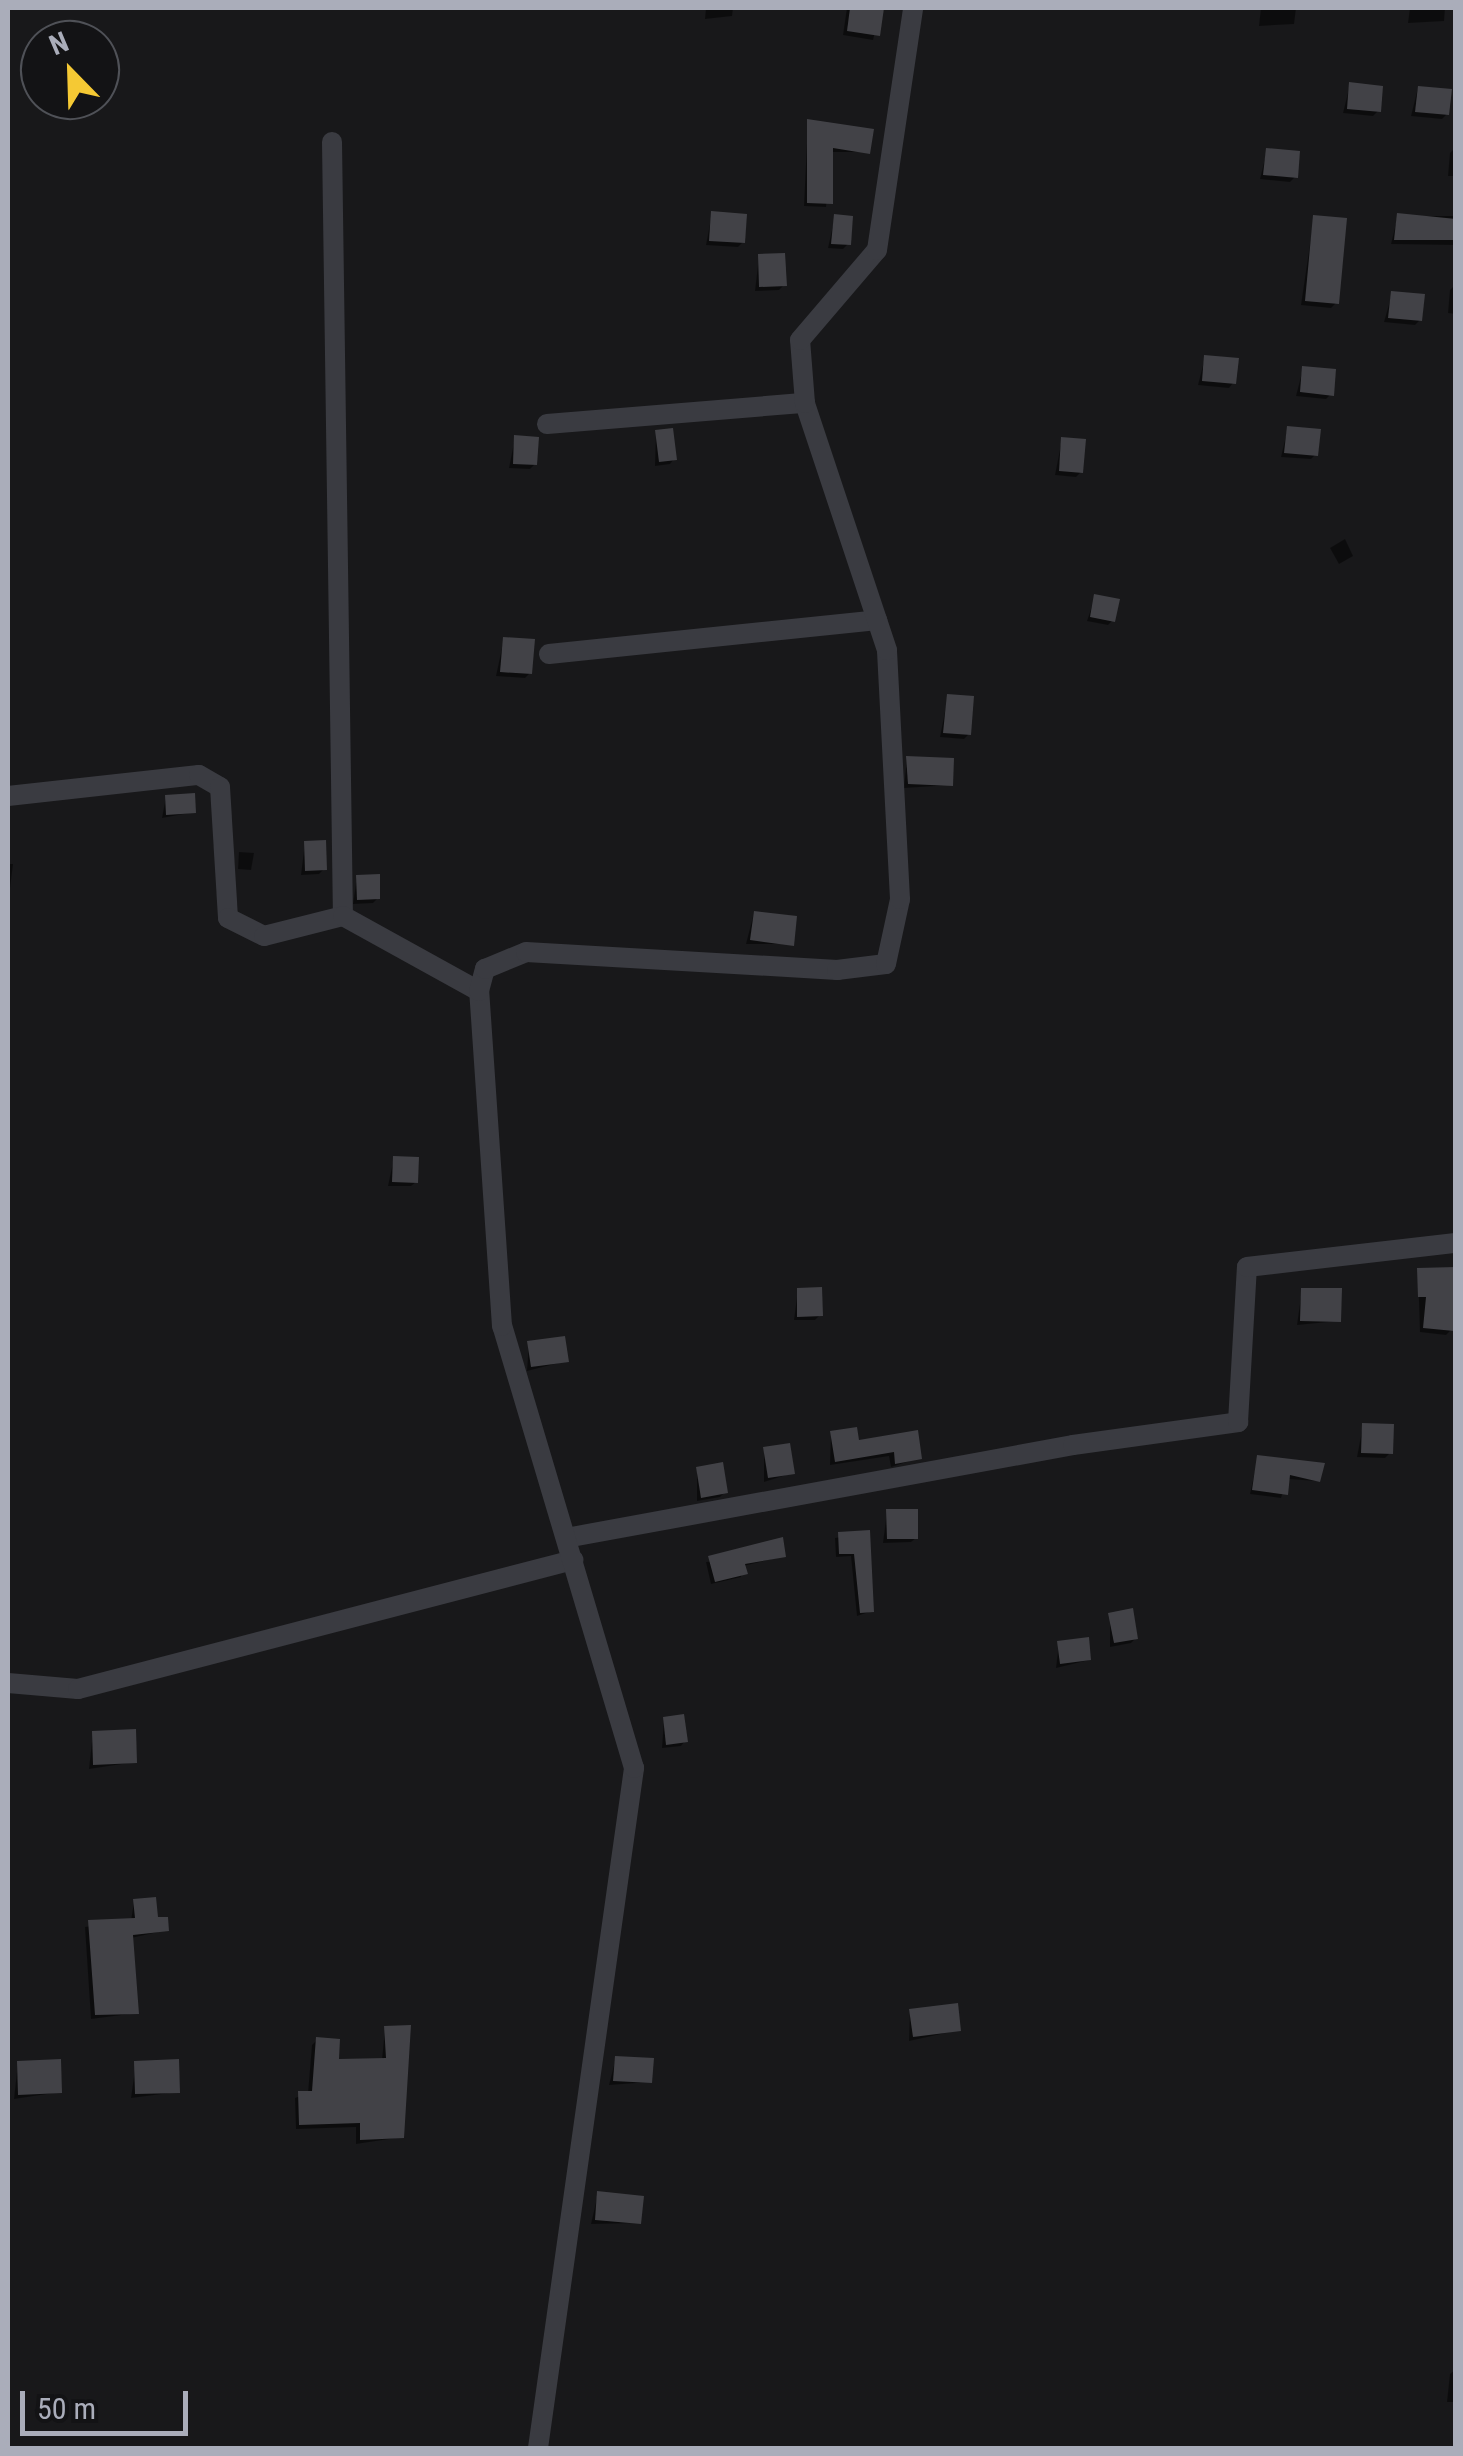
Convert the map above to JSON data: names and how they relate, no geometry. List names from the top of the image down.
{
  "scale_bar": "50 m",
  "north": "top left"
}
